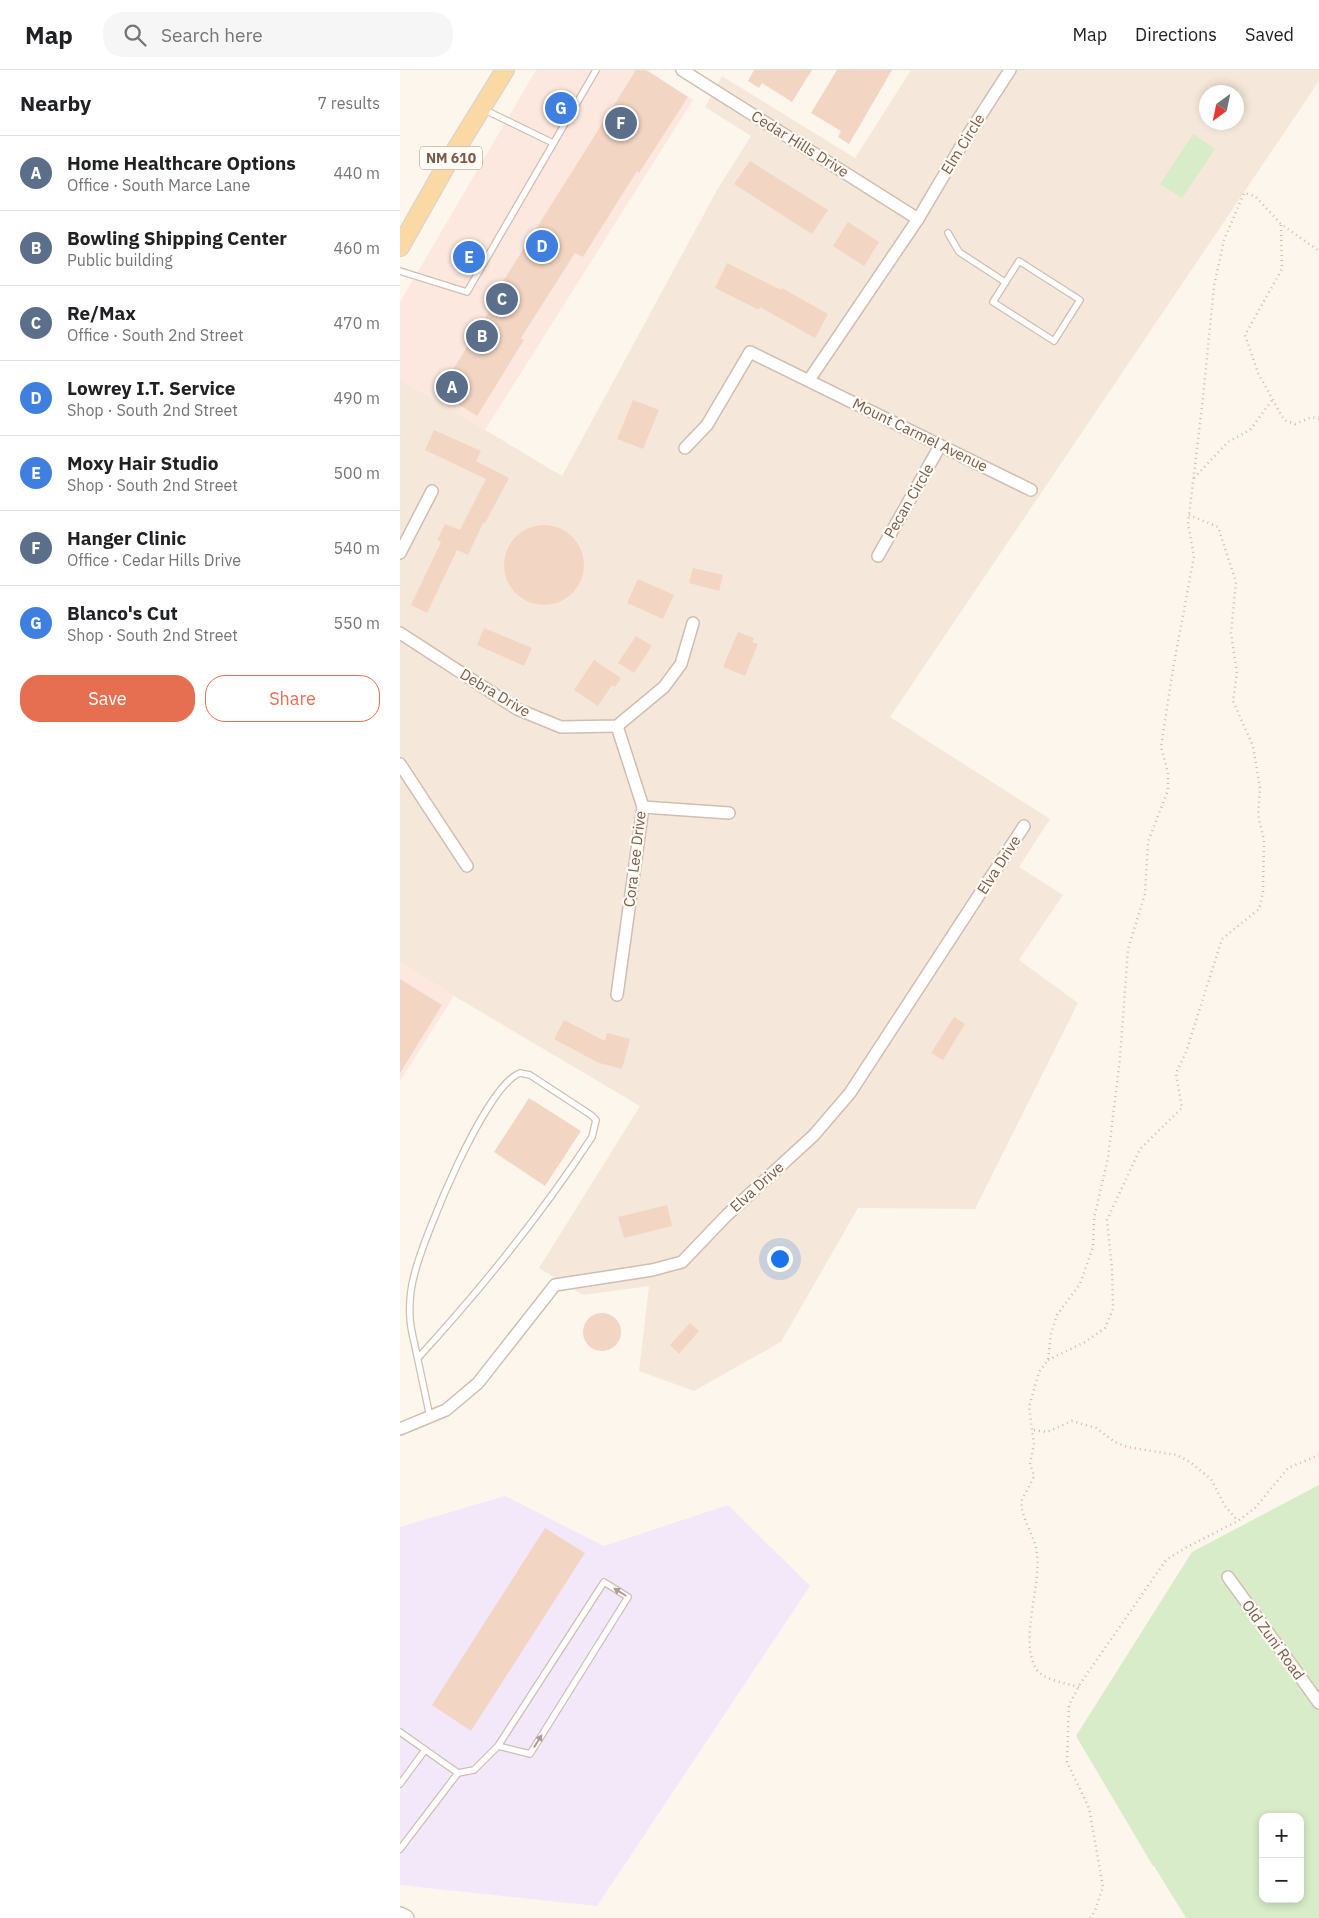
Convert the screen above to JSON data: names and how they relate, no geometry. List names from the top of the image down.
{
  "streets": {
    "main road": ["NM 610"],
    "street": [
      "Cedar Hills Drive",
      "Elm Circle",
      "Mount Carmel Avenue",
      "Pecan Circle",
      "Debra Drive",
      "Cora Lee Drive",
      "Elva Drive",
      "Old Zuni Road"
    ]
  },
  "crossings": [
    ["Cedar Hills Drive", "Elm Circle"],
    ["Elm Circle", "Mount Carmel Avenue"],
    ["Mount Carmel Avenue", "Pecan Circle"],
    ["Debra Drive", "Cora Lee Drive"]
  ],
  "north": "bottom left",
  "page": {
    "header": "Map",
    "search": "Search here",
    "nav": ["Map", "Directions", "Saved"],
    "heading": ["Nearby", "7 results"],
    "pins": [
      "G",
      "F",
      "D",
      "E",
      "C",
      "B",
      "A"
    ],
    "list": [
      {
        "mark": "A",
        "name": "Home Healthcare Options",
        "note": "Office · South Marce Lane",
        "value": "440 m"
      },
      {
        "mark": "B",
        "name": "Bowling Shipping Center",
        "note": "Public building",
        "value": "460 m"
      },
      {
        "mark": "C",
        "name": "Re/Max",
        "note": "Office · South 2nd Street",
        "value": "470 m"
      },
      {
        "mark": "D",
        "name": "Lowrey I.T. Service",
        "note": "Shop · South 2nd Street",
        "value": "490 m"
      },
      {
        "mark": "E",
        "name": "Moxy Hair Studio",
        "note": "Shop · South 2nd Street",
        "value": "500 m"
      },
      {
        "mark": "F",
        "name": "Hanger Clinic",
        "note": "Office · Cedar Hills Drive",
        "value": "540 m"
      },
      {
        "mark": "G",
        "name": "Blanco's Cut",
        "note": "Shop · South 2nd Street",
        "value": "550 m"
      }
    ],
    "buttons": ["Save", "Share"],
    "map_buttons": ["+", "−"]
  }
}
